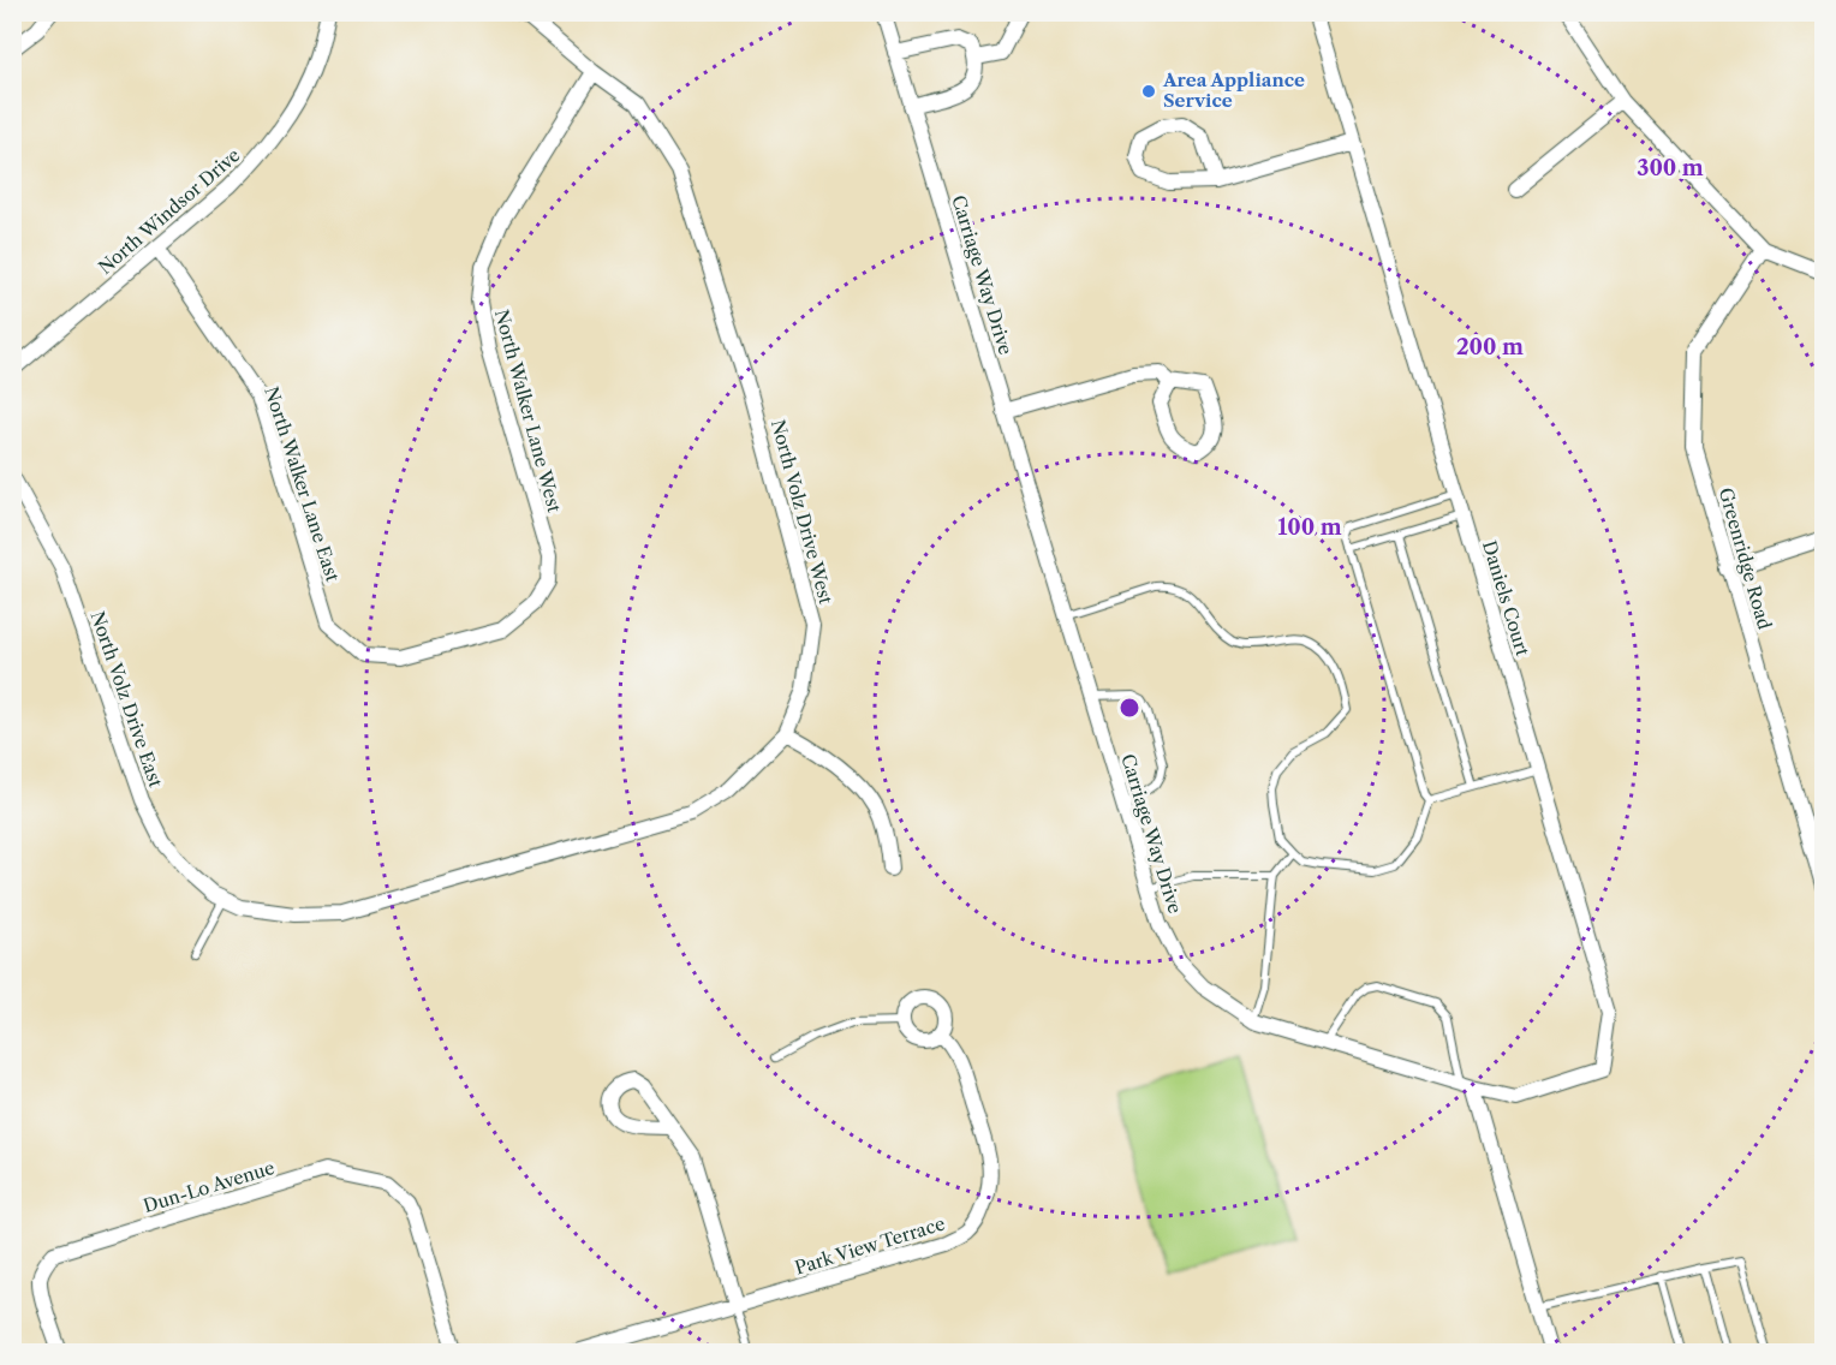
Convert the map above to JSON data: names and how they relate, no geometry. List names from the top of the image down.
{
  "streets": {
    "street": [
      "North Windsor Drive",
      "Carriage Way Drive",
      "North Walker Lane West",
      "North Walker Lane East",
      "North Volz Drive West",
      "Greenridge Road",
      "Daniels Court",
      "North Volz Drive East",
      "Dun-Lo Avenue",
      "Park View Terrace"
    ]
  },
  "crossings": [
    ["North Windsor Drive", "North Walker Lane East"],
    ["Carriage Way Drive", "Daniels Court"],
    ["North Walker Lane West", "North Walker Lane East"],
    ["North Walker Lane West", "North Volz Drive West"],
    ["North Volz Drive West", "North Volz Drive East"]
  ],
  "places": ["Area Appliance Service"],
  "rings": ["300 m", "200 m", "100 m"]
}
